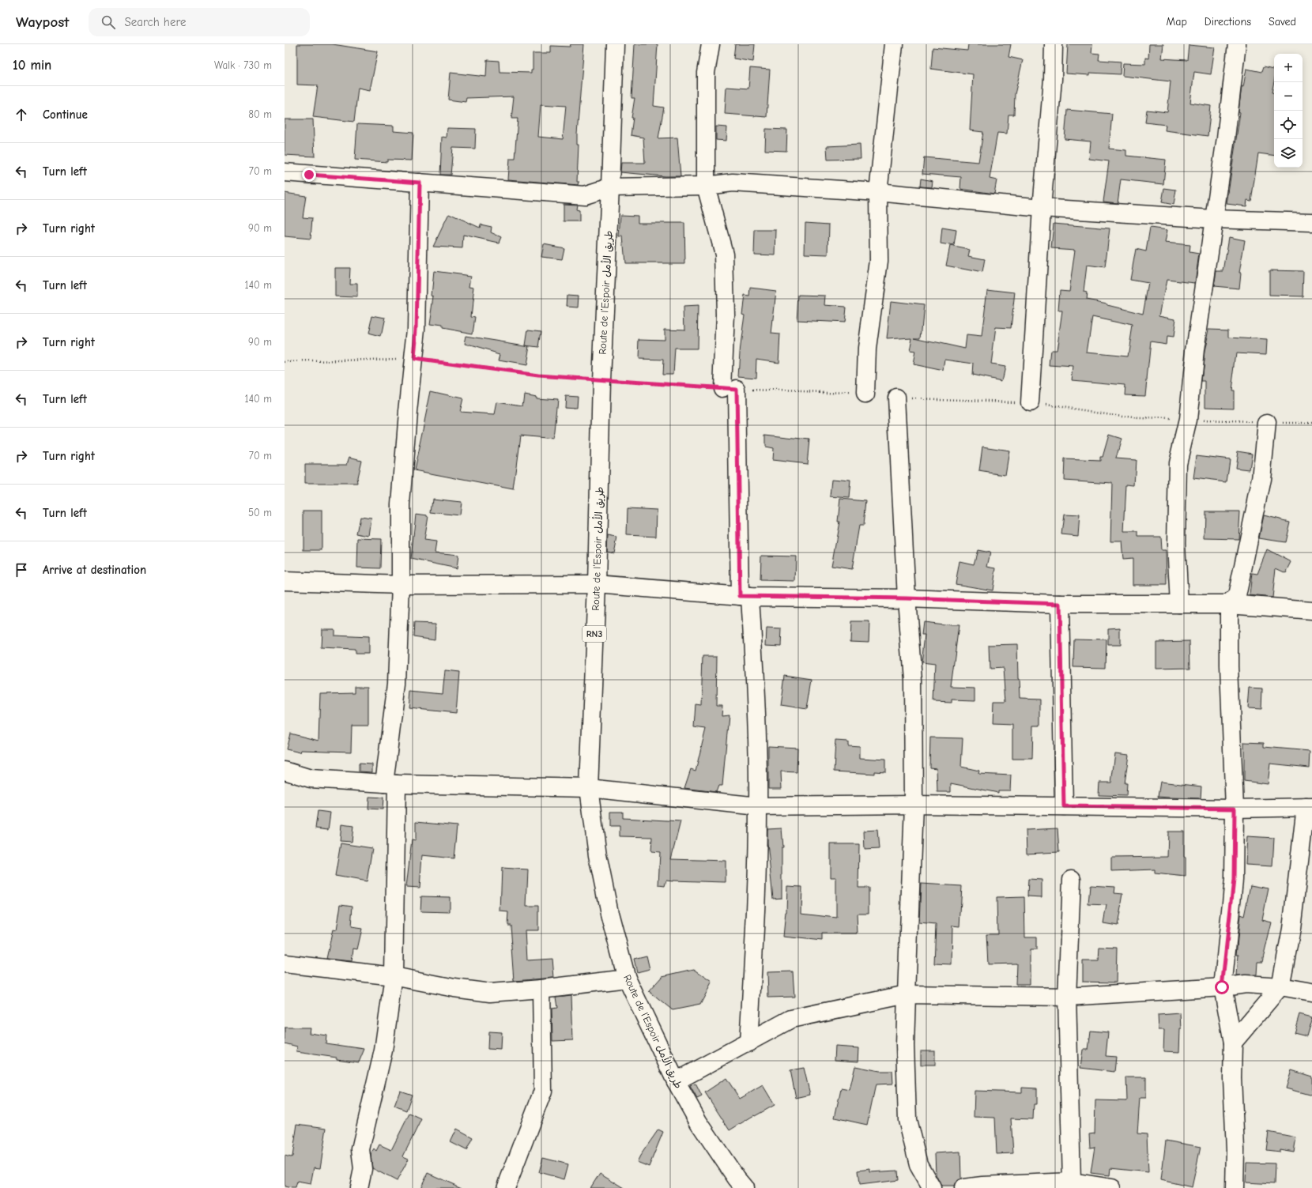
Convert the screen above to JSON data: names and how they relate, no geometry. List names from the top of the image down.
{
  "streets": {
    "main road": ["Route de l’Espoir طريق الأمل", "RN3"]
  },
  "page": {
    "header": "Waypost",
    "search": "Search here",
    "nav": ["Map", "Directions", "Saved"],
    "heading": ["10 min", "Walk · 730 m"],
    "map_buttons": ["+", "−"],
    "list": [
      ["Continue", "80 m"],
      ["Turn left", "70 m"],
      ["Turn right", "90 m"],
      ["Turn left", "140 m"],
      ["Turn right", "90 m"],
      ["Turn left", "140 m"],
      ["Turn right", "70 m"],
      ["Turn left", "50 m"],
      "Arrive at destination"
    ]
  }
}
